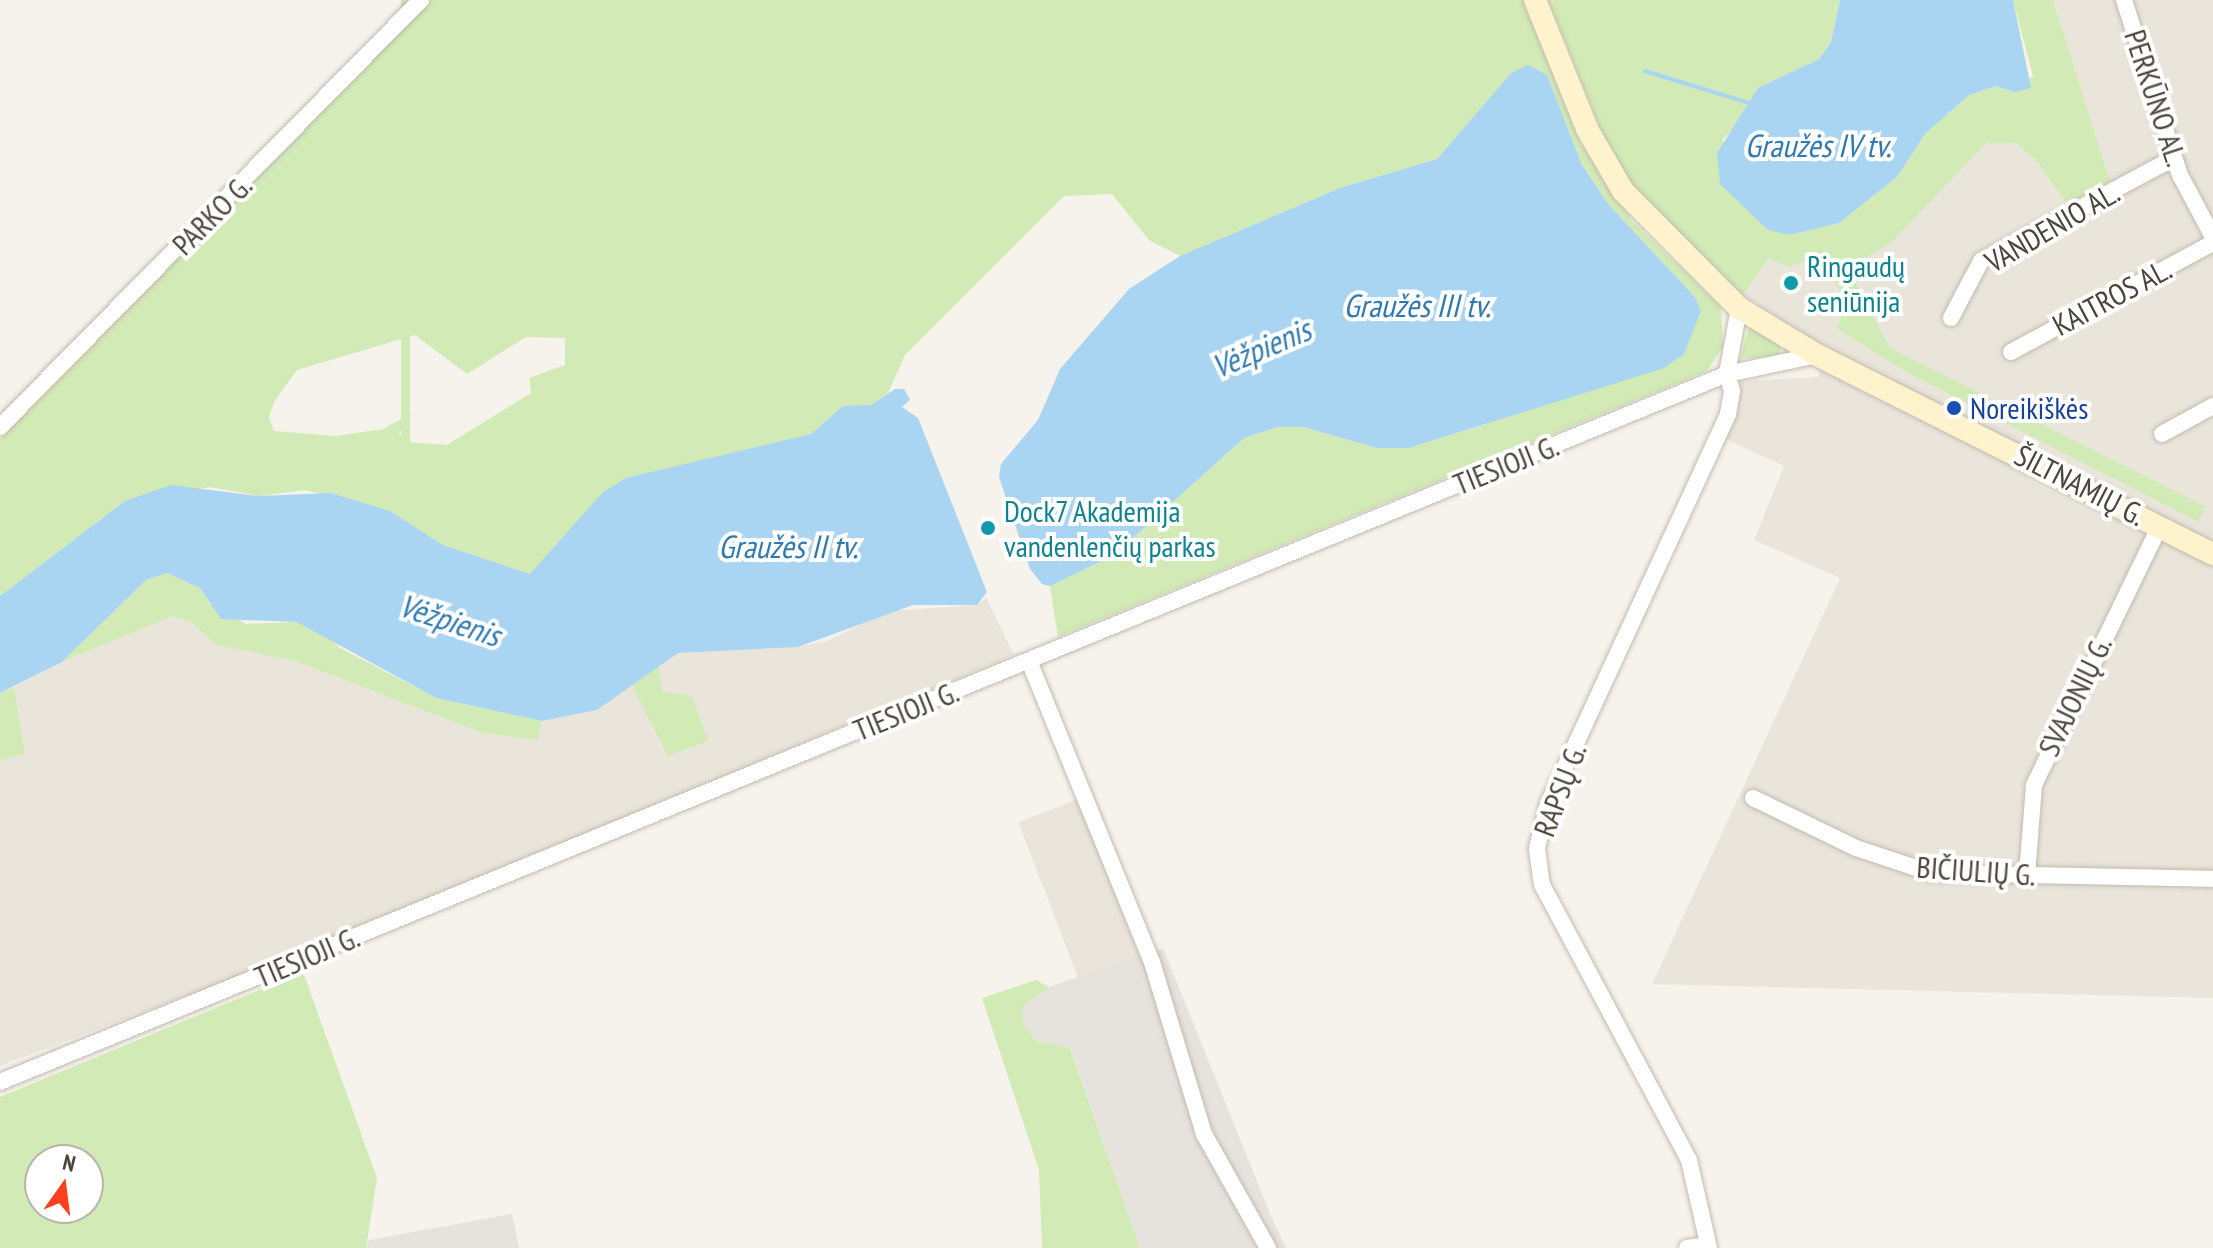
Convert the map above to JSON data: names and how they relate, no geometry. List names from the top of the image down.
{
  "streets": {
    "main road": ["ŠILTNAMIŲ G."],
    "street": [
      "PERKŪNO AL.",
      "PARKO G.",
      "VANDENIO AL.",
      "KAITROS AL.",
      "TIESIOJI G.",
      "SVAJONIŲ G.",
      "RAPSŲ G.",
      "BIČIULIŲ G."
    ]
  },
  "crossings": [
    ["PERKŪNO AL.", "VANDENIO AL."],
    ["TIESIOJI G.", "ŠILTNAMIŲ G."],
    ["TIESIOJI G.", "RAPSŲ G."],
    ["ŠILTNAMIŲ G.", "SVAJONIŲ G."],
    ["ŠILTNAMIŲ G.", "RAPSŲ G."],
    ["SVAJONIŲ G.", "BIČIULIŲ G."]
  ],
  "water": [
    "Graužės IV tv.",
    "Graužės III tv.",
    "Vėžpienis",
    "Graužės II tv."
  ],
  "places": ["Ringaudų seniūnija", "Noreikiškės", "Dock7 Akademija vandenlenčių parkas"],
  "north": "top"
}
